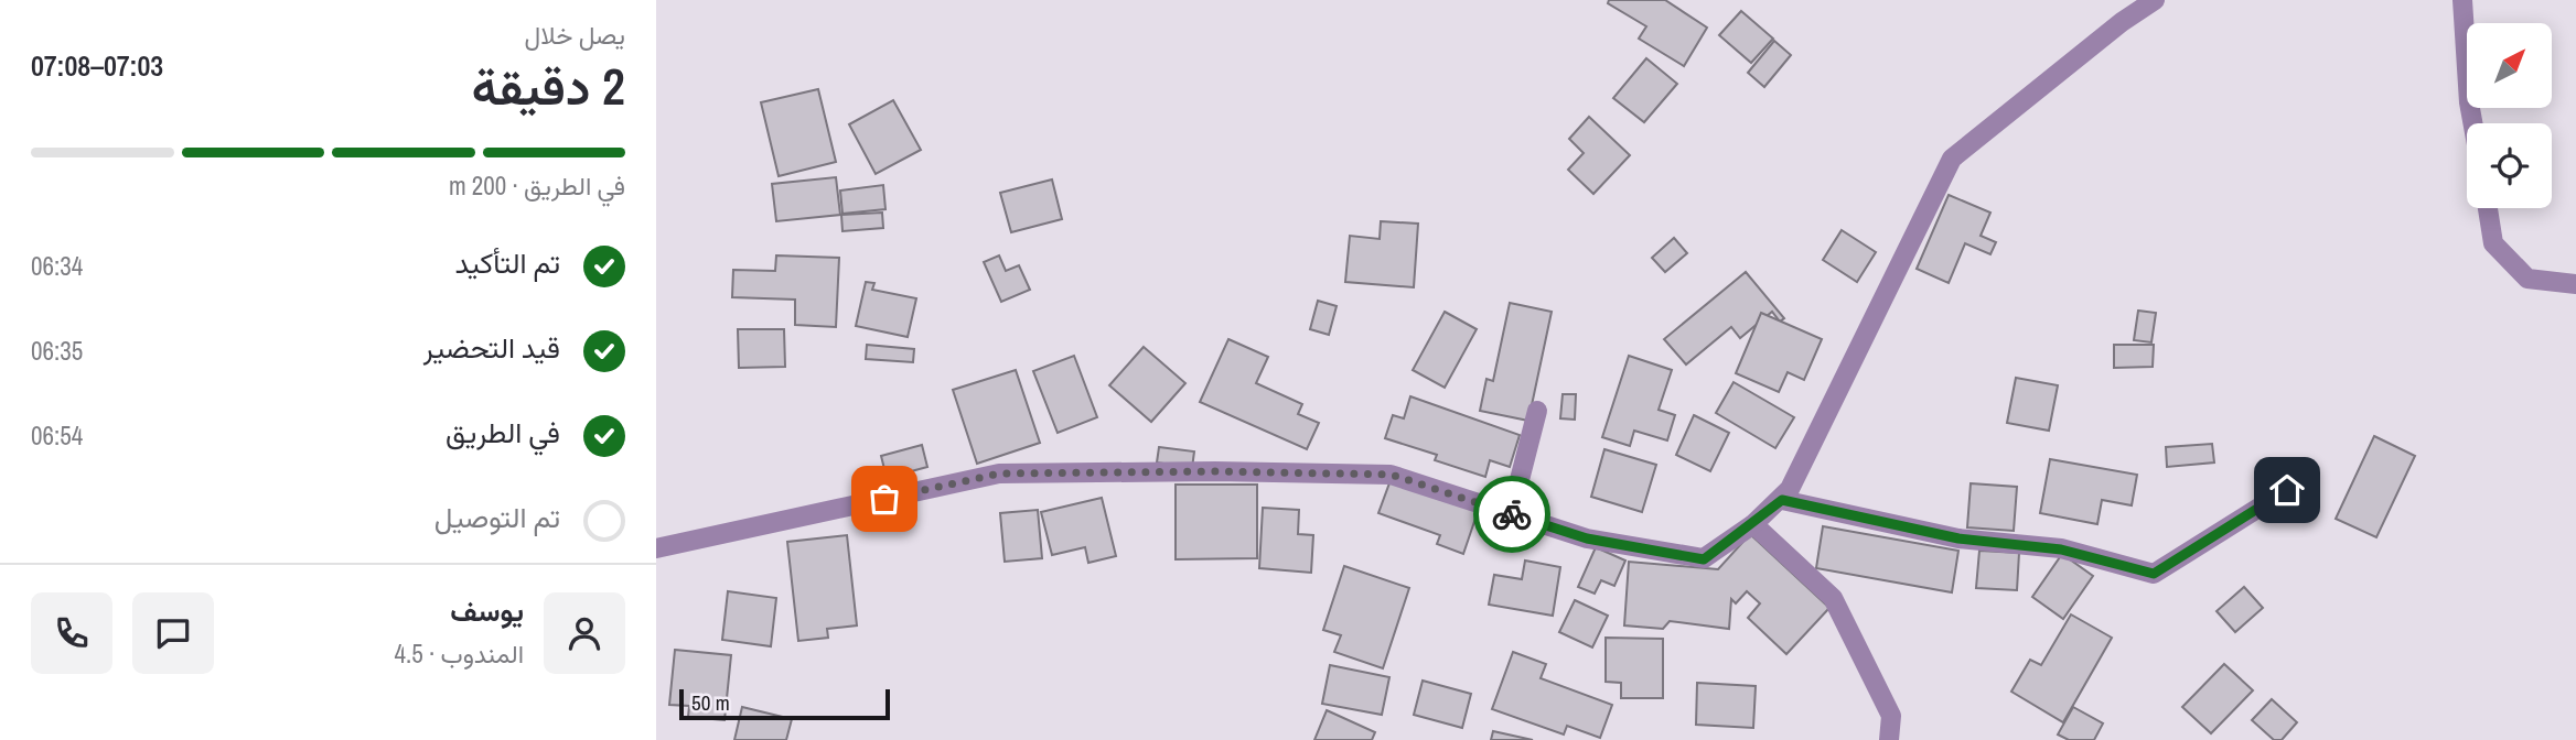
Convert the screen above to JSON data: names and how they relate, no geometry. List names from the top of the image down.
{
  "scale_bar": "50 m",
  "north": "top right",
  "page": {
    "heading": ["2 دقيقة", "يصل خلال", "07:03–07:08"],
    "panel": ["يوسف", "المندوب · 4.5"],
    "bar": "في الطريق · 200 m",
    "list": [
      ["تم التأكيد", "06:34"],
      ["قيد التحضير", "06:35"],
      ["في الطريق", "06:54"],
      "تم التوصيل"
    ],
    "scale": "50 m"
  }
}
